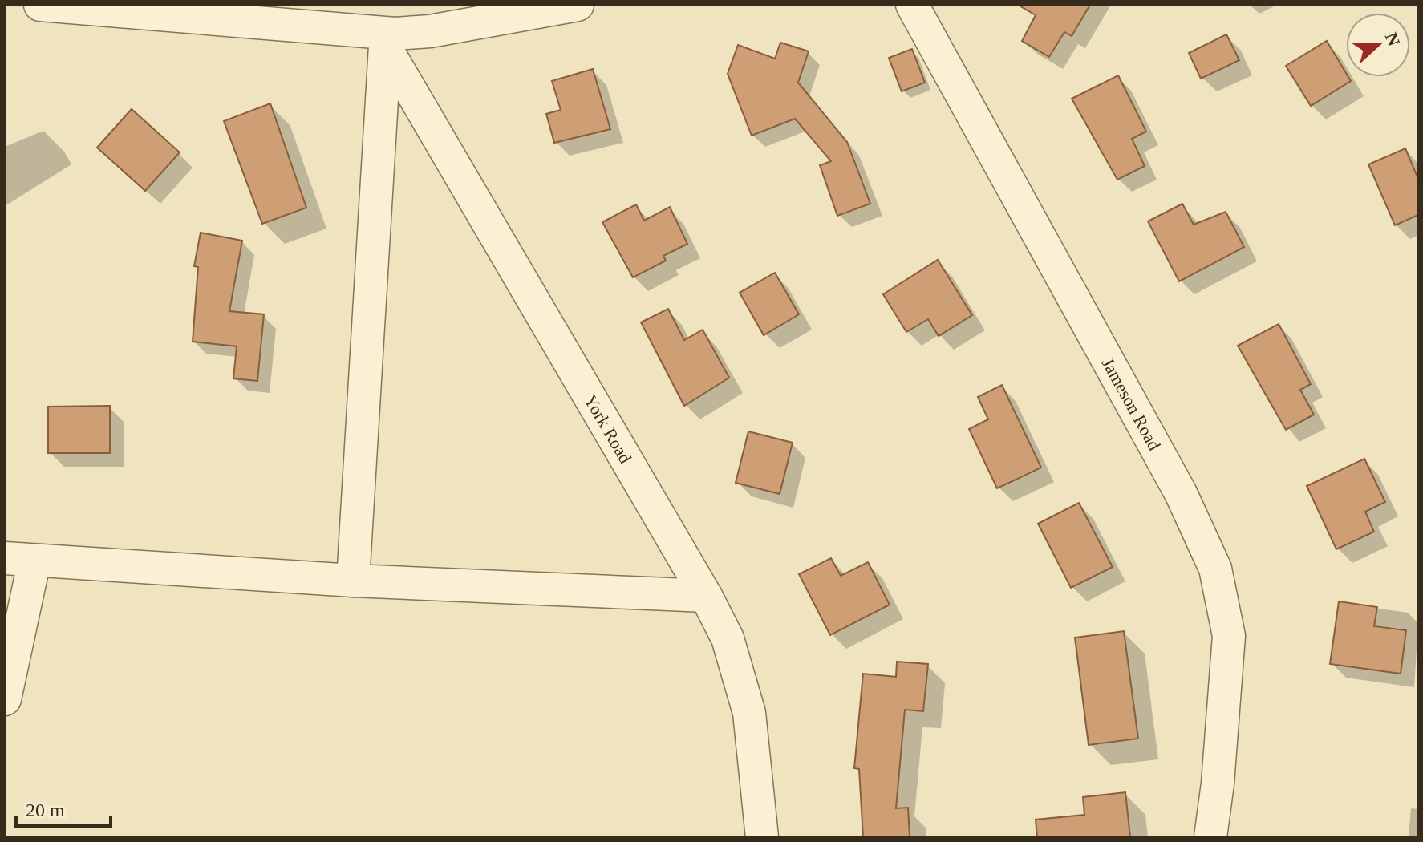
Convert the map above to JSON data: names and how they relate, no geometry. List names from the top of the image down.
{
  "streets": {
    "street": ["Jameson Road", "York Road"]
  },
  "scale_bar": "20 m",
  "north": "right"
}
